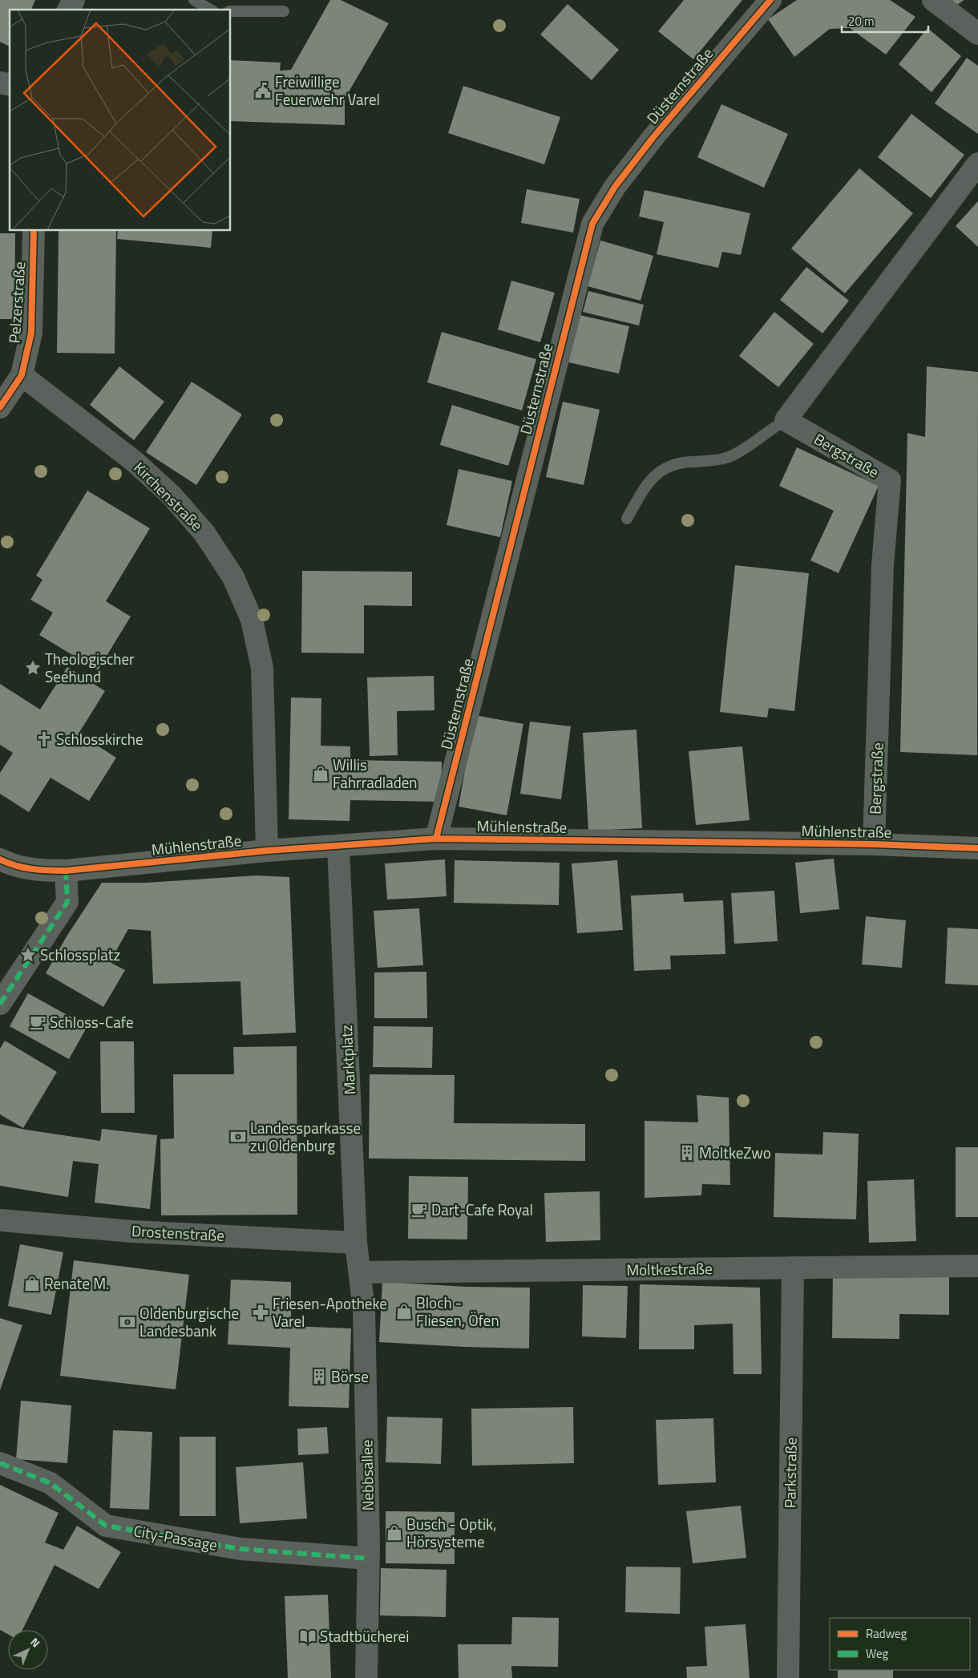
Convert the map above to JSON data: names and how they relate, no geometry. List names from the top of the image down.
{
  "streets": {
    "street": [
      "Düsternstraße",
      "Pelzerstraße",
      "Bergstraße",
      "Kirchenstraße",
      "Mühlenstraße",
      "Marktplatz",
      "Drostenstraße",
      "Moltkestraße",
      "Parkstraße",
      "Nebbsallee",
      "City-Passage"
    ]
  },
  "crossings": [
    ["Düsternstraße", "Mühlenstraße"],
    ["Pelzerstraße", "Kirchenstraße"],
    ["Bergstraße", "Mühlenstraße"],
    ["Kirchenstraße", "Mühlenstraße"],
    ["Mühlenstraße", "Marktplatz"],
    ["Marktplatz", "Drostenstraße"],
    ["Marktplatz", "Moltkestraße"],
    ["Marktplatz", "Nebbsallee"],
    ["Moltkestraße", "Parkstraße"],
    ["Moltkestraße", "Nebbsallee"],
    ["Nebbsallee", "City-Passage"]
  ],
  "places": {
    "public building": ["Freiwillige Feuerwehr Varel"],
    "place": ["Theologischer Seehund", "Schlossplatz"],
    "church": ["Schlosskirche"],
    "shop": [
      "Willis Fahrradladen",
      "Renate M.",
      "Bloch - Fliesen, Öfen",
      "Busch - Optik, Hörsysteme"
    ],
    "cafe": ["Schloss-Cafe", "Dart-Cafe Royal"],
    "bank": ["Landessparkasse zu Oldenburg", "Oldenburgische Landesbank"],
    "building": ["MoltkeZwo", "Börse"],
    "pharmacy": ["Friesen-Apotheke Varel"],
    "library": ["Stadtbücherei"]
  },
  "legend": ["Radweg", "Weg"],
  "scale_bar": "20 m",
  "north": "top right"
}
